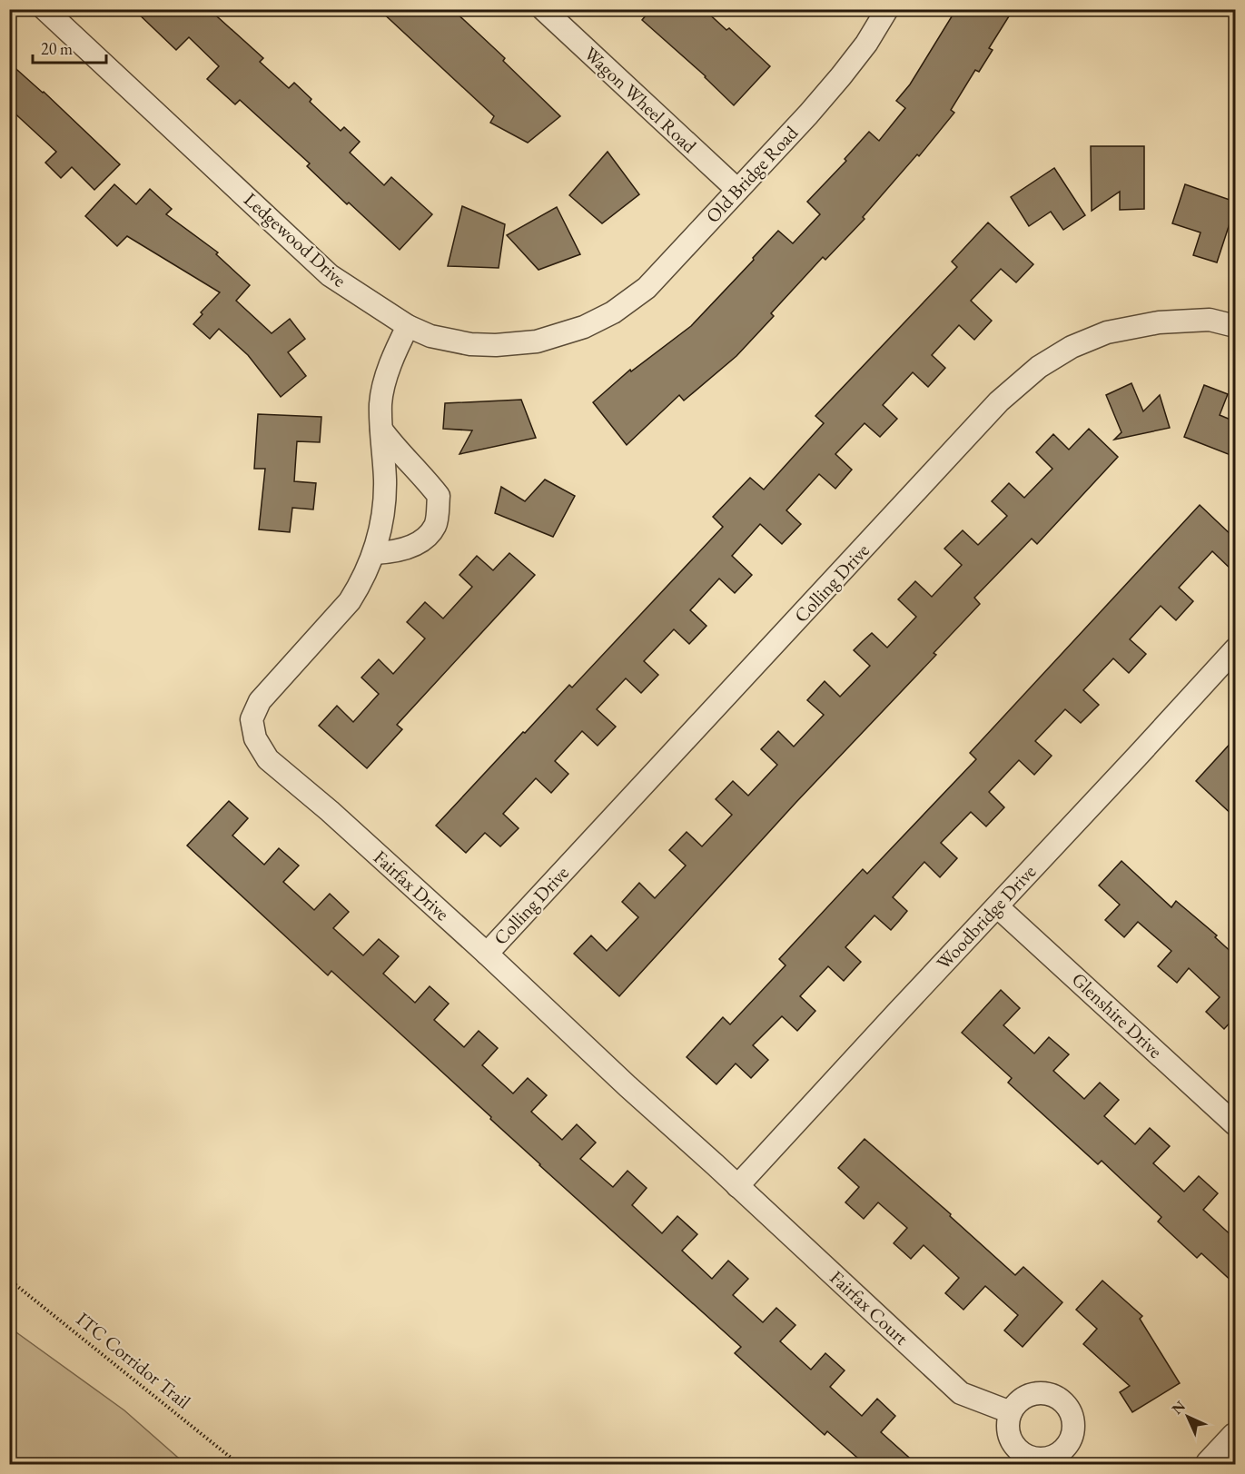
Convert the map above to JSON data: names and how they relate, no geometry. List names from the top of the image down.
{
  "streets": {
    "street": [
      "Wagon Wheel Road",
      "Old Bridge Road",
      "Ledgewood Drive",
      "Colling Drive",
      "Fairfax Drive",
      "Woodbridge Drive",
      "Glenshire Drive",
      "Fairfax Court"
    ],
    "path": ["ITC Corridor Trail"]
  },
  "crossings": [
    ["Wagon Wheel Road", "Old Bridge Road"],
    ["Old Bridge Road", "Ledgewood Drive"],
    ["Ledgewood Drive", "Fairfax Drive"],
    ["Colling Drive", "Fairfax Drive"],
    ["Fairfax Drive", "Woodbridge Drive"],
    ["Fairfax Drive", "Fairfax Court"],
    ["Woodbridge Drive", "Glenshire Drive"],
    ["Woodbridge Drive", "Fairfax Court"]
  ],
  "scale_bar": "20 m",
  "north": "top left"
}
